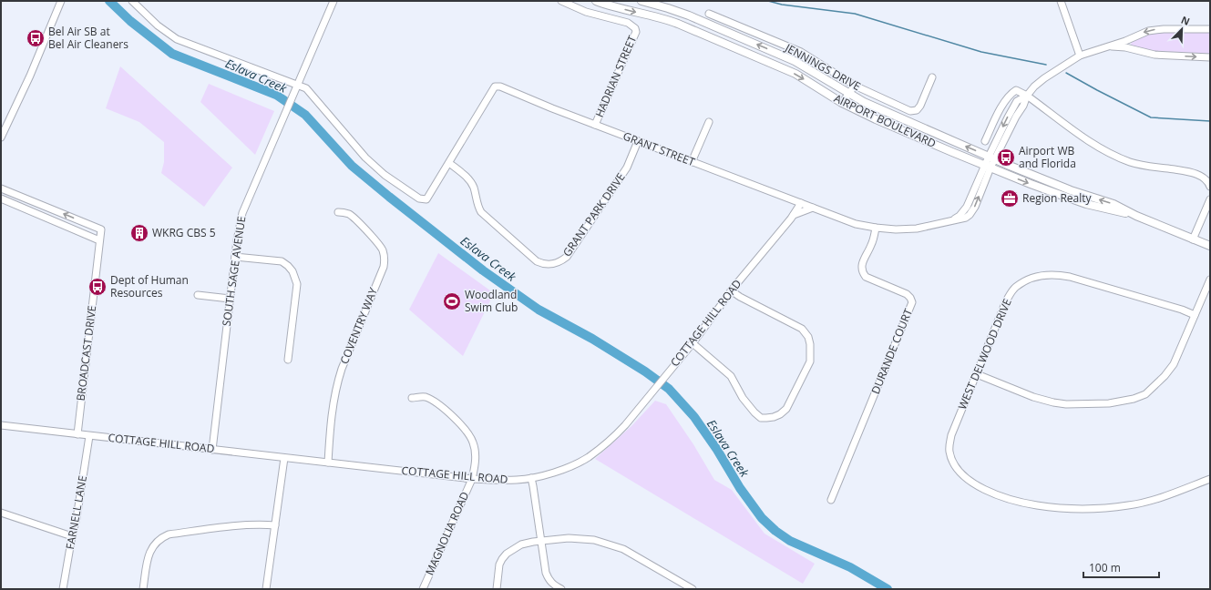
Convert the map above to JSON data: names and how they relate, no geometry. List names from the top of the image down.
{
  "streets": {
    "main road": ["AIRPORT BOULEVARD"],
    "street": [
      "JENNINGS DRIVE",
      "HADRIAN STREET",
      "GRANT STREET",
      "GRANT PARK DRIVE",
      "SOUTH SAGE AVENUE",
      "COTTAGE HILL ROAD",
      "COVENTRY WAY",
      "DURANDE COURT",
      "BROADCAST DRIVE",
      "WEST DELWOOD DRIVE",
      "FARNELL LANE",
      "MAGNOLIA ROAD"
    ]
  },
  "crossings": [
    ["HADRIAN STREET", "GRANT STREET"],
    ["AIRPORT BOULEVARD", "GRANT STREET"],
    ["GRANT STREET", "GRANT PARK DRIVE"],
    ["GRANT STREET", "SOUTH SAGE AVENUE"],
    ["GRANT STREET", "COTTAGE HILL ROAD"],
    ["GRANT STREET", "DURANDE COURT"],
    ["SOUTH SAGE AVENUE", "COTTAGE HILL ROAD"],
    ["COTTAGE HILL ROAD", "COVENTRY WAY"],
    ["COTTAGE HILL ROAD", "BROADCAST DRIVE"],
    ["COTTAGE HILL ROAD", "FARNELL LANE"],
    ["COTTAGE HILL ROAD", "MAGNOLIA ROAD"]
  ],
  "water": ["Eslava Creek"],
  "places": {
    "bus stop": ["Bel Air SB at Bel Air Cleaners", "Airport WB and Florida", "Dept of Human Resources"],
    "office": ["Region Realty"],
    "building": ["WKRG CBS 5"],
    "sports": ["Woodland Swim Club"]
  },
  "scale_bar": "100 m",
  "north": "top right"
}
